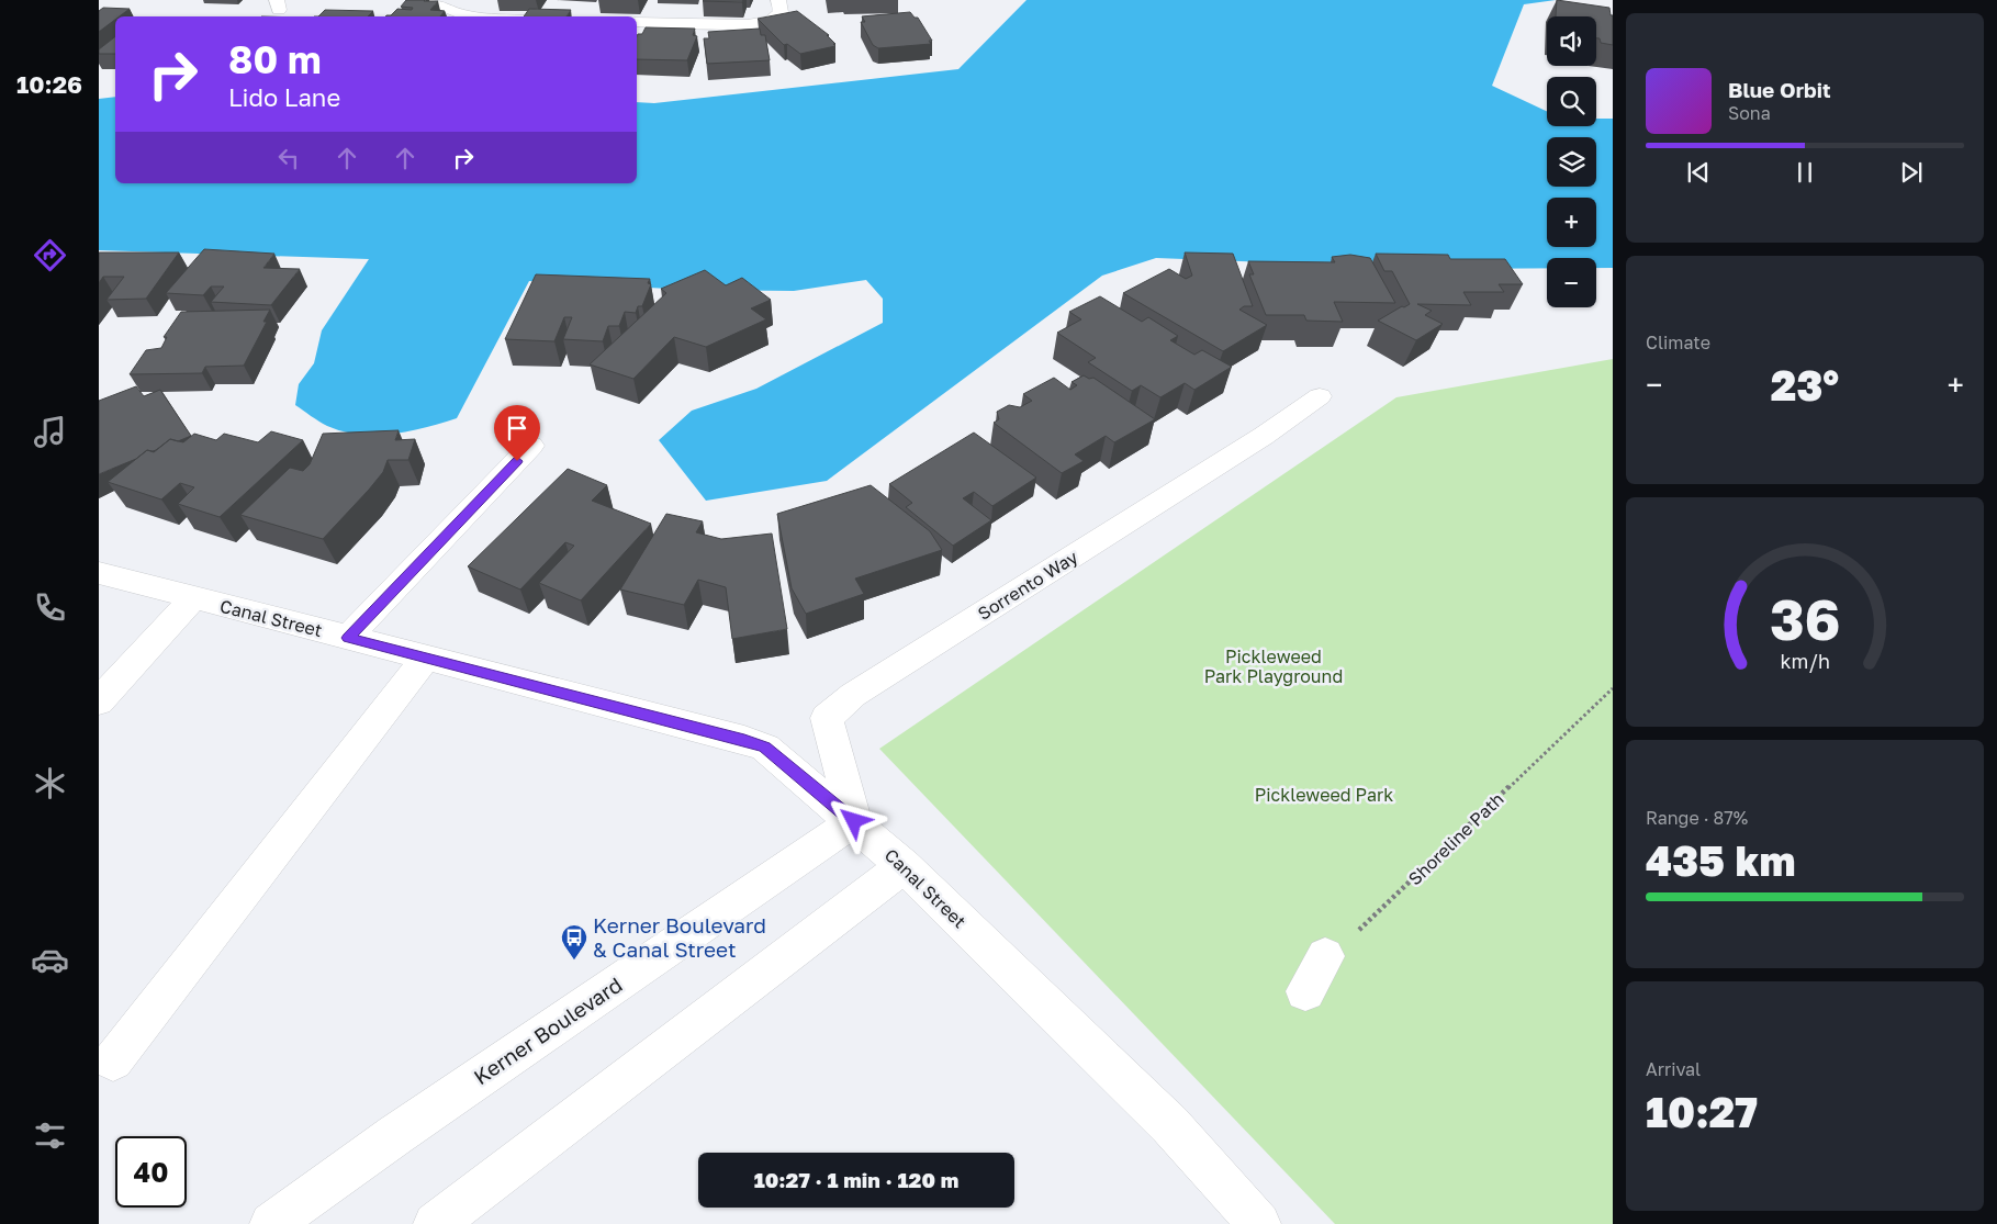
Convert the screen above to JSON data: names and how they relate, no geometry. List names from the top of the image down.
{
  "streets": {
    "street": ["Sorrento Way", "Canal Street", "Kerner Boulevard"],
    "path": ["Shoreline Path"]
  },
  "crossings": [
    ["Sorrento Way", "Canal Street"],
    ["Sorrento Way", "Kerner Boulevard"],
    ["Canal Street", "Kerner Boulevard"]
  ],
  "parks": ["Pickleweed Park Playground", "Pickleweed Park"],
  "places": {
    "bus stop": ["Kerner Boulevard & Canal Street"]
  },
  "page": {
    "tabs": "10:26",
    "map_buttons": ["+", "−"],
    "turn": ["80 m", "Lido Lane"],
    "song": ["Blue Orbit", "Sona"],
    "tile": [
      "Climate",
      ["Range · 87%", "435 km"],
      ["Arrival", "10:27"]
    ],
    "heat": ["−", "23°", "+"],
    "limit": "40",
    "trip": "10:27 · 1 min · 120 m",
    "gauge": ["36", "km/h"]
  }
}
